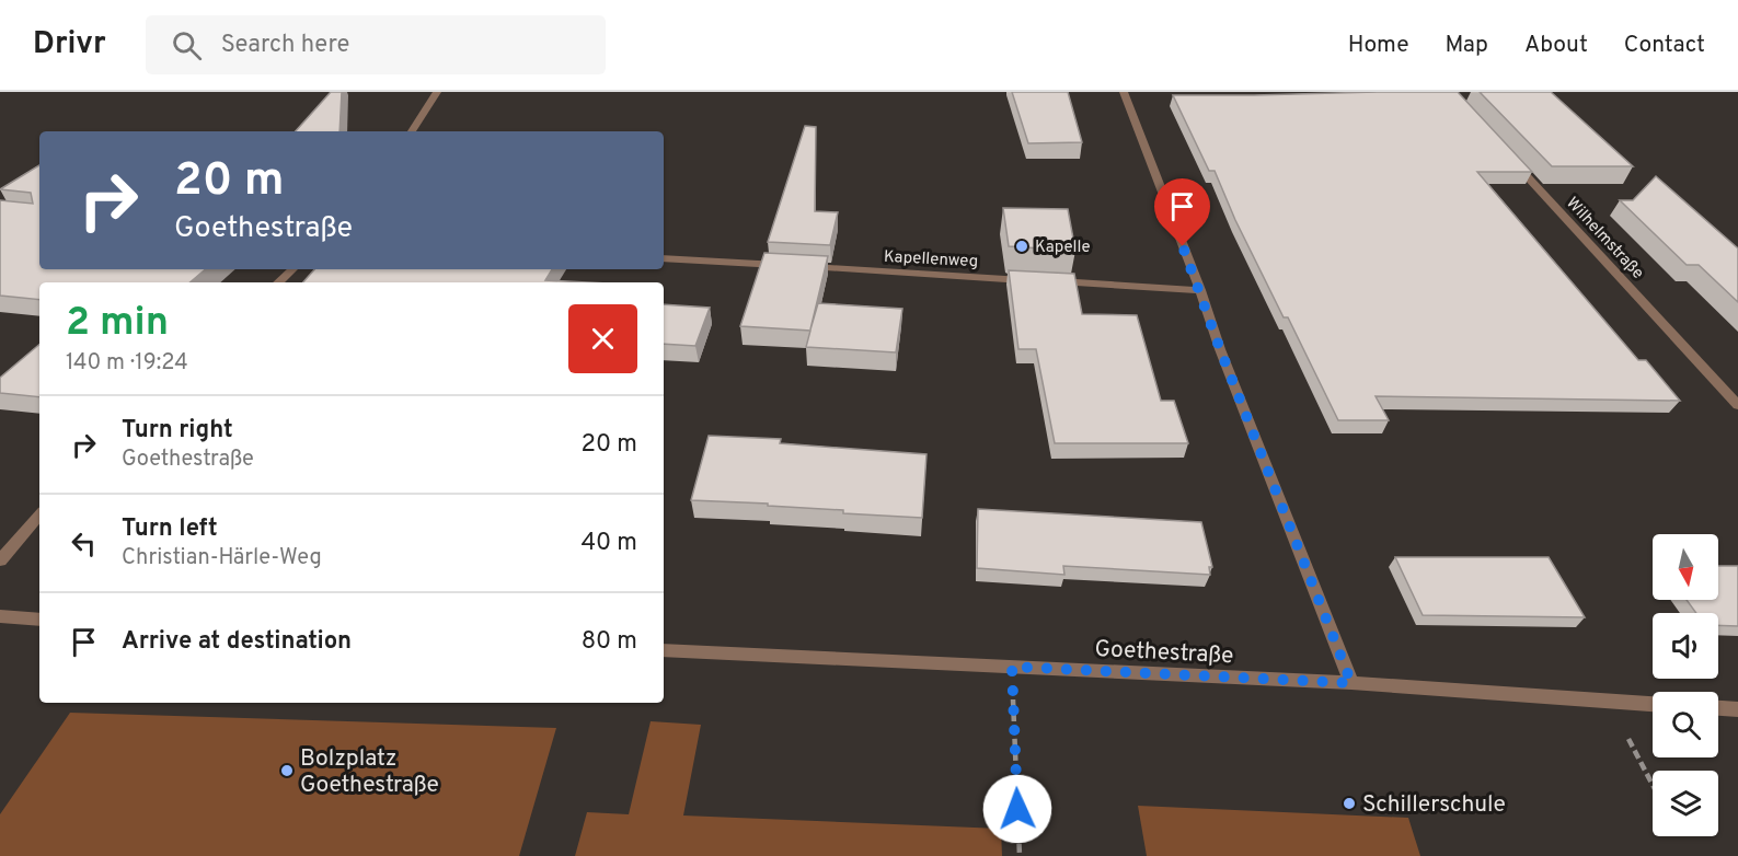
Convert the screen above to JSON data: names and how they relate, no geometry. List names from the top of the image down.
{
  "streets": {
    "street": ["Wilhelmstraße", "Kapellenweg", "Goethestraße"]
  },
  "places": ["Kapelle", "Bolzplatz Goethestraße", "Schillerschule"],
  "north": "bottom",
  "page": {
    "header": "Drivr",
    "search": "Search here",
    "nav": [
      "Home",
      "Map",
      "About",
      "Contact"
    ],
    "turn": ["20 m", "Goethestraße"],
    "heading": ["2 min", "140 m · 19:24"],
    "list": [
      {
        "name": "Turn right",
        "note": "Goethestraße",
        "value": "20 m"
      },
      {
        "name": "Turn left",
        "note": "Christian-Härle-Weg",
        "value": "40 m"
      },
      {
        "name": "Arrive at destination",
        "value": "80 m"
      }
    ]
  }
}
